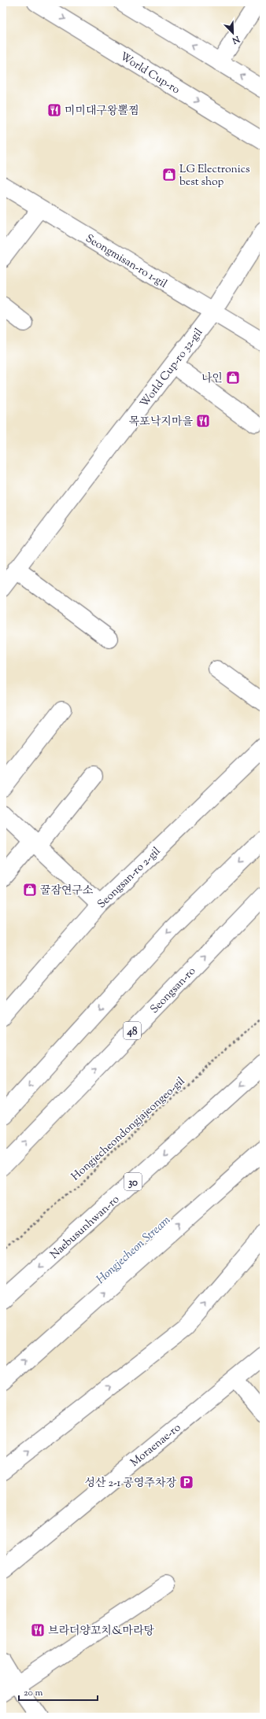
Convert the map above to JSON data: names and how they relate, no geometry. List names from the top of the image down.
{
  "streets": {
    "main road": [
      "World Cup-ro",
      "Seongmisan-ro 1-gil",
      "World Cup-ro 32-gil",
      "Seongsan-ro 2-gil",
      "Seongsan-ro",
      "48",
      "30",
      "Naebusunhwan-ro",
      "Moraenae-ro"
    ],
    "path": ["Hongjecheondongjajeongeo-gil"]
  },
  "crossings": [
    ["Seongmisan-ro 1-gil", "World Cup-ro 32-gil"]
  ],
  "water": ["Hongjecheon Stream"],
  "places": {
    "restaurant": ["미미대구왕뽈찜", "목포낙지마을", "브라더양꼬치&마라탕"],
    "shop": ["LG Electronics best shop", "나인", "꿀잠연구소"],
    "parking": ["성산 2-1 공영주차장"]
  },
  "scale_bar": "20 m",
  "north": "bottom right"
}
